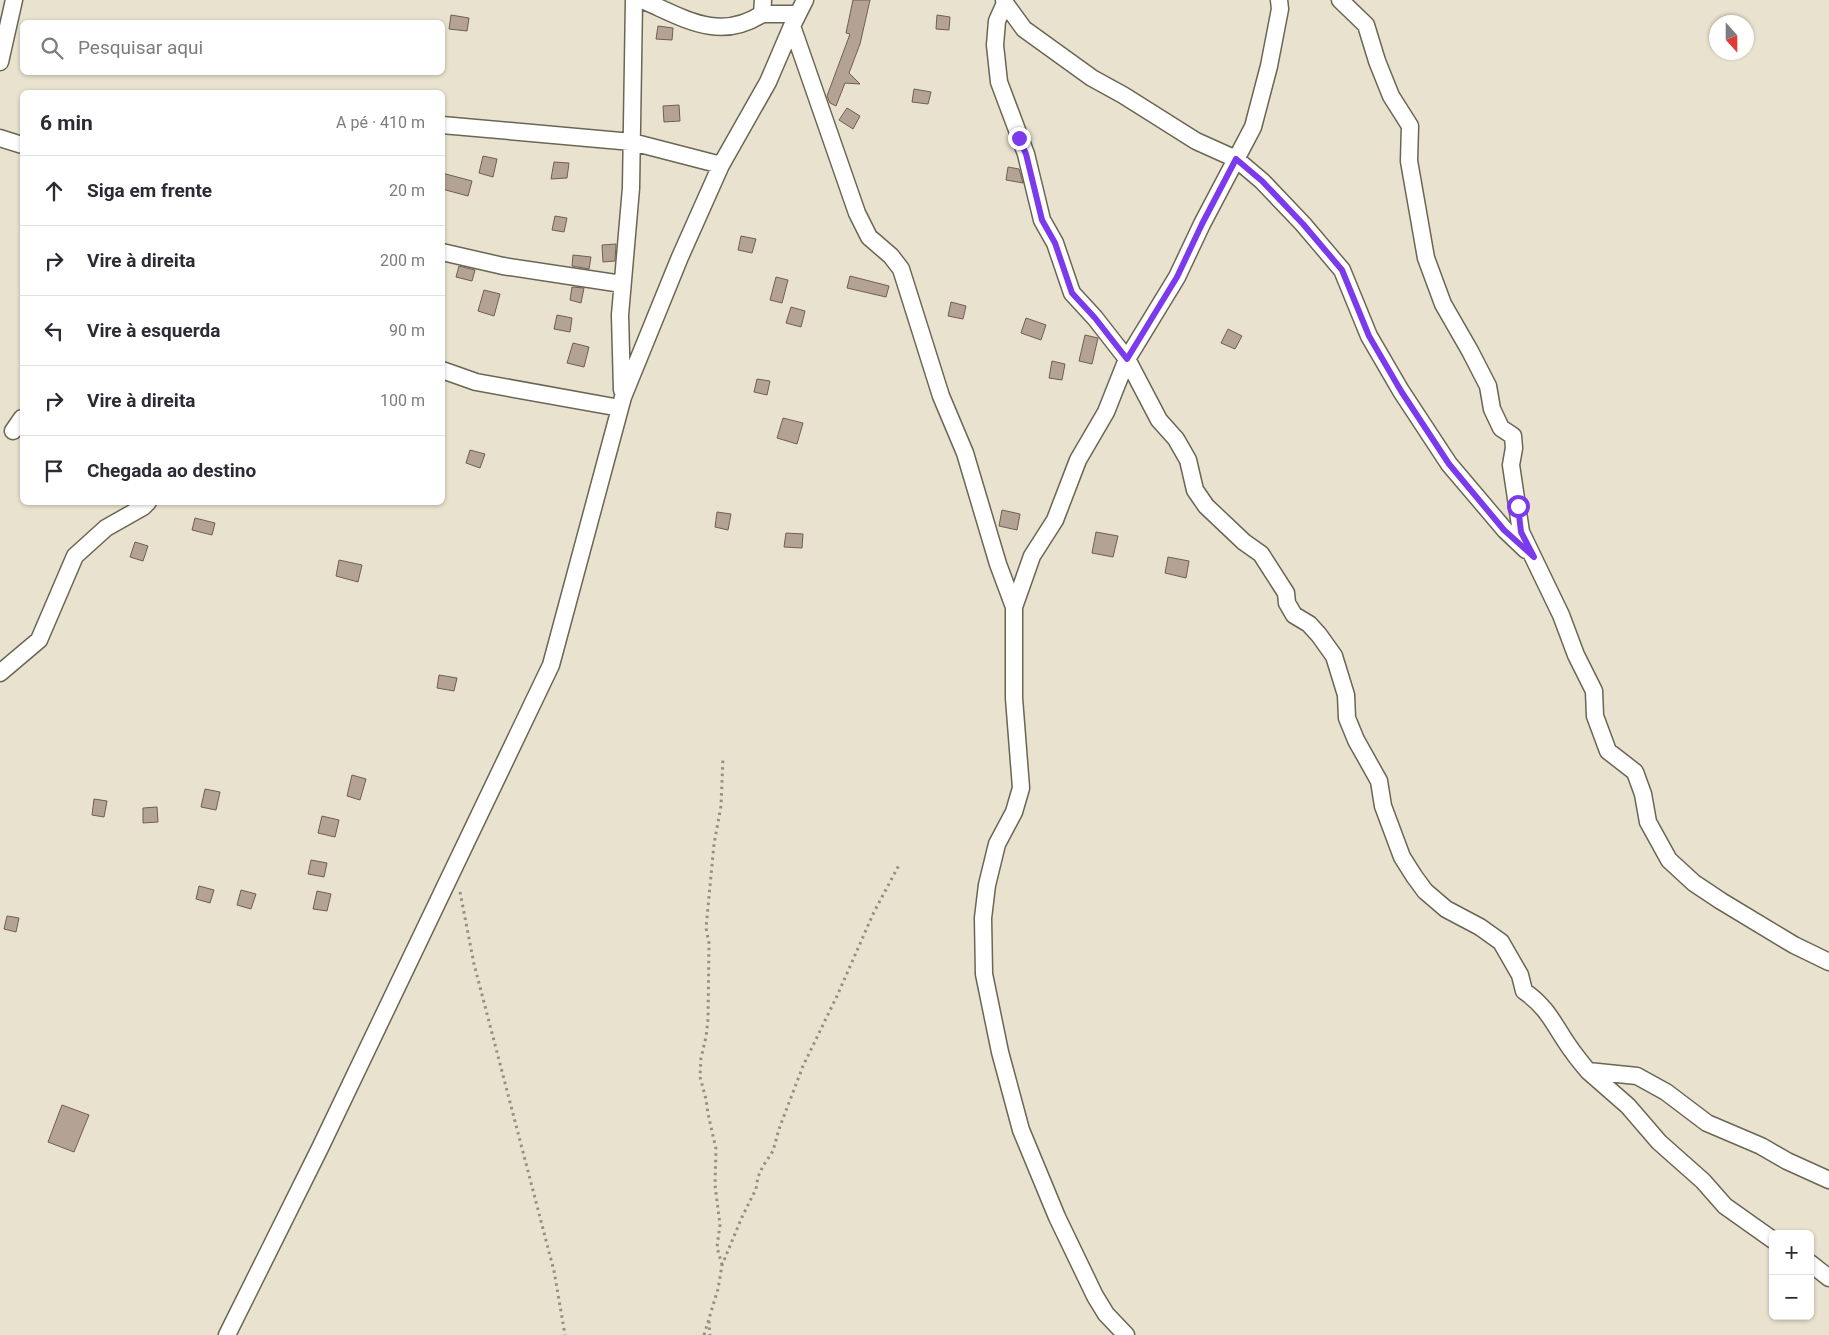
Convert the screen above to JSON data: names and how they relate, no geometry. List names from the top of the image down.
{
  "north": "bottom",
  "page": {
    "search": "Pesquisar aqui",
    "heading": ["6 min", "A pé · 410 m"],
    "list": [
      ["Siga em frente", "20 m"],
      ["Vire à direita", "200 m"],
      ["Vire à esquerda", "90 m"],
      ["Vire à direita", "100 m"],
      "Chegada ao destino"
    ],
    "map_buttons": ["+", "−"]
  }
}
